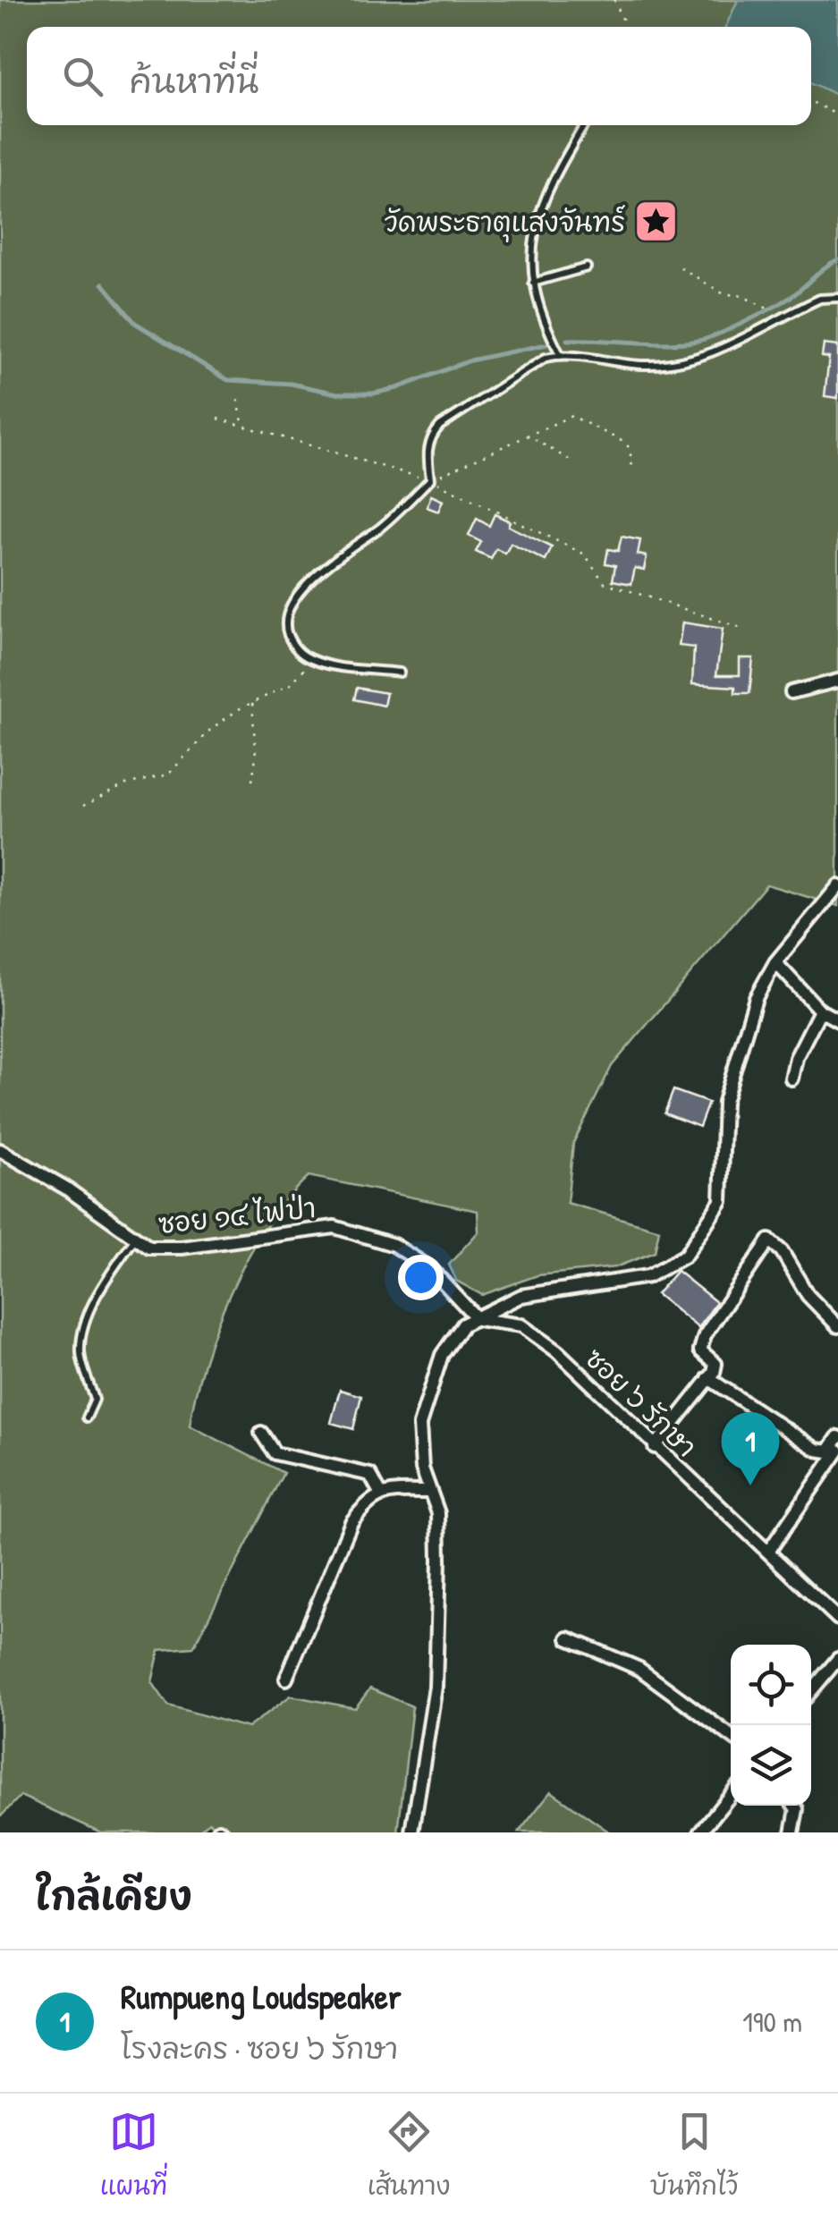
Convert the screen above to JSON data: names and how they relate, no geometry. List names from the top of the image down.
{
  "streets": {
    "street": ["ซอย ๑๔ ไฟป่า", "ซอย ๖ รักษา"]
  },
  "crossings": [
    ["ซอย ๑๔ ไฟป่า", "ซอย ๖ รักษา"]
  ],
  "places": {
    "place": ["วัดพระธาตุแสงจันทร์"]
  },
  "page": {
    "search": "ค้นหาที่นี่",
    "pins": "1",
    "heading": "ใกล้เคียง",
    "list": [
      {
        "mark": "1",
        "name": "Rumpueng Loudspeaker",
        "note": "โรงละคร · ซอย ๖ รักษา",
        "value": "190 m"
      }
    ],
    "nav": ["แผนที่", "เส้นทาง", "บันทึกไว้"]
  }
}
